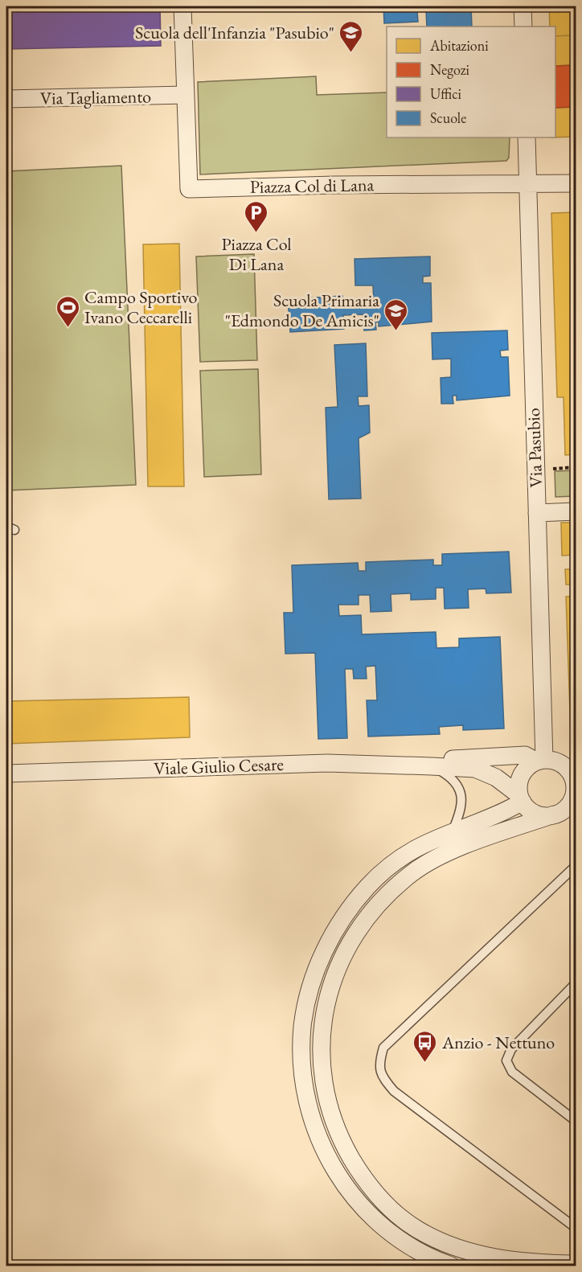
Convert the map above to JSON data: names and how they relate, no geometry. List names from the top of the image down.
{
  "streets": {
    "street": [
      "Via Tagliamento",
      "Piazza Col di Lana",
      "Via Pasubio",
      "Viale Giulio Cesare"
    ]
  },
  "crossings": [
    ["Via Tagliamento", "Piazza Col di Lana"],
    ["Piazza Col di Lana", "Via Pasubio"],
    ["Via Pasubio", "Viale Giulio Cesare"]
  ],
  "places": {
    "school or university": ["Scuola dell'Infanzia \"Pasubio\"", "Scuola Primaria \"Edmondo De Amicis\""],
    "parking": ["Piazza Col Di Lana"],
    "sports": ["Campo Sportivo Ivano Ceccarelli"],
    "bus stop": ["Anzio - Nettuno"]
  },
  "legend": [
    "Abitazioni",
    "Negozi",
    "Uffici",
    "Scuole"
  ]
}
